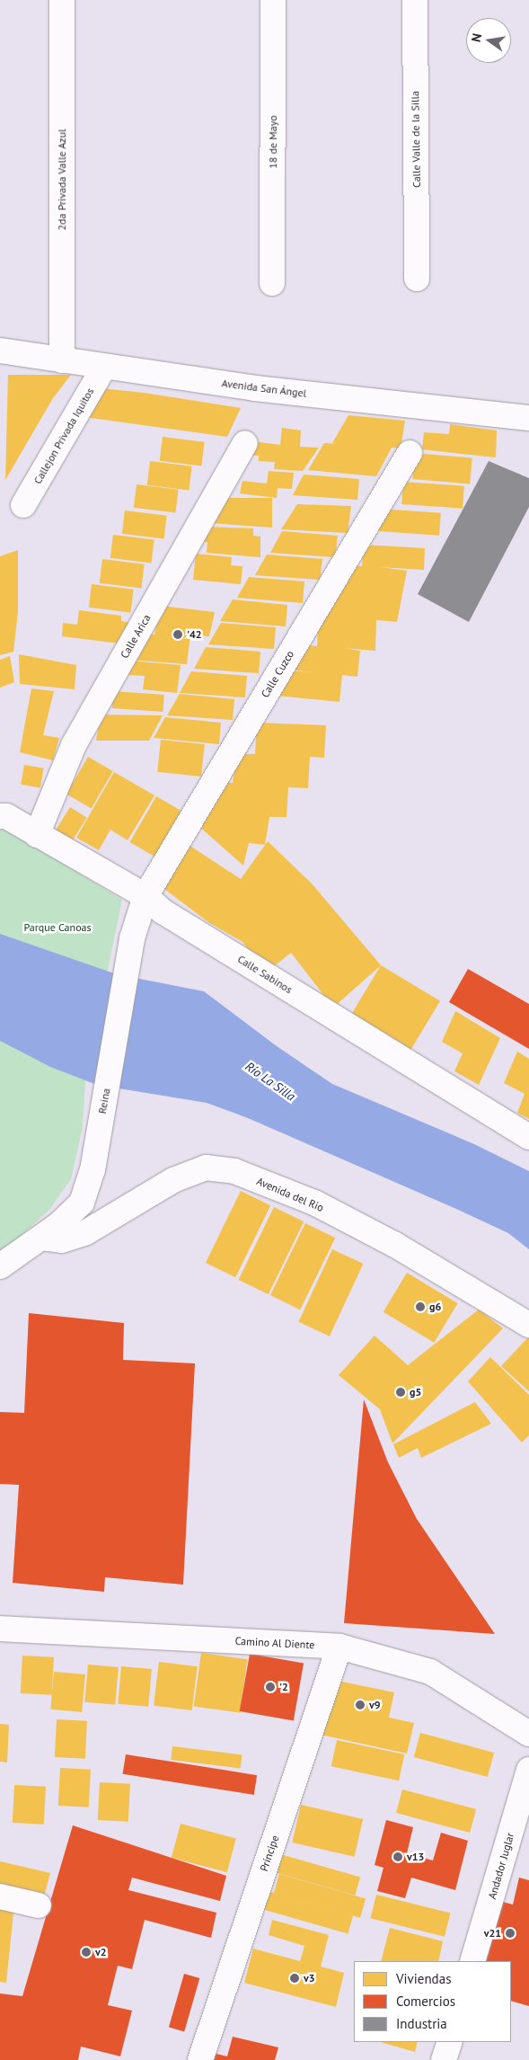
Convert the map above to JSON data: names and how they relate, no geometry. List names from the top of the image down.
{
  "streets": {
    "street": [
      "Calle Valle de la Silla",
      "18 de Mayo",
      "2da Privada Valle Azul",
      "Avenida San Ángel",
      "Callejon Privada Iquitos",
      "Calle Arica",
      "Calle Cuzco",
      "Calle Sabinos",
      "Reina",
      "Avenida del Rio",
      "Camino Al Diente",
      "Príncipe",
      "Andador Juglar"
    ]
  },
  "crossings": [
    ["2da Privada Valle Azul", "Avenida San Ángel"],
    ["Avenida San Ángel", "Callejon Privada Iquitos"],
    ["Calle Arica", "Calle Sabinos"],
    ["Calle Cuzco", "Calle Sabinos"],
    ["Calle Cuzco", "Reina"],
    ["Calle Sabinos", "Reina"],
    ["Reina", "Avenida del Rio"],
    ["Camino Al Diente", "Príncipe"]
  ],
  "water": ["Río La Silla"],
  "parks": ["Parque Canoas"],
  "places": [
    "'42",
    "g6",
    "g5",
    "'2",
    "v9",
    "v13",
    "v21",
    "v2",
    "v3"
  ],
  "legend": ["Viviendas", "Comercios", "Industria"],
  "north": "left"
}
